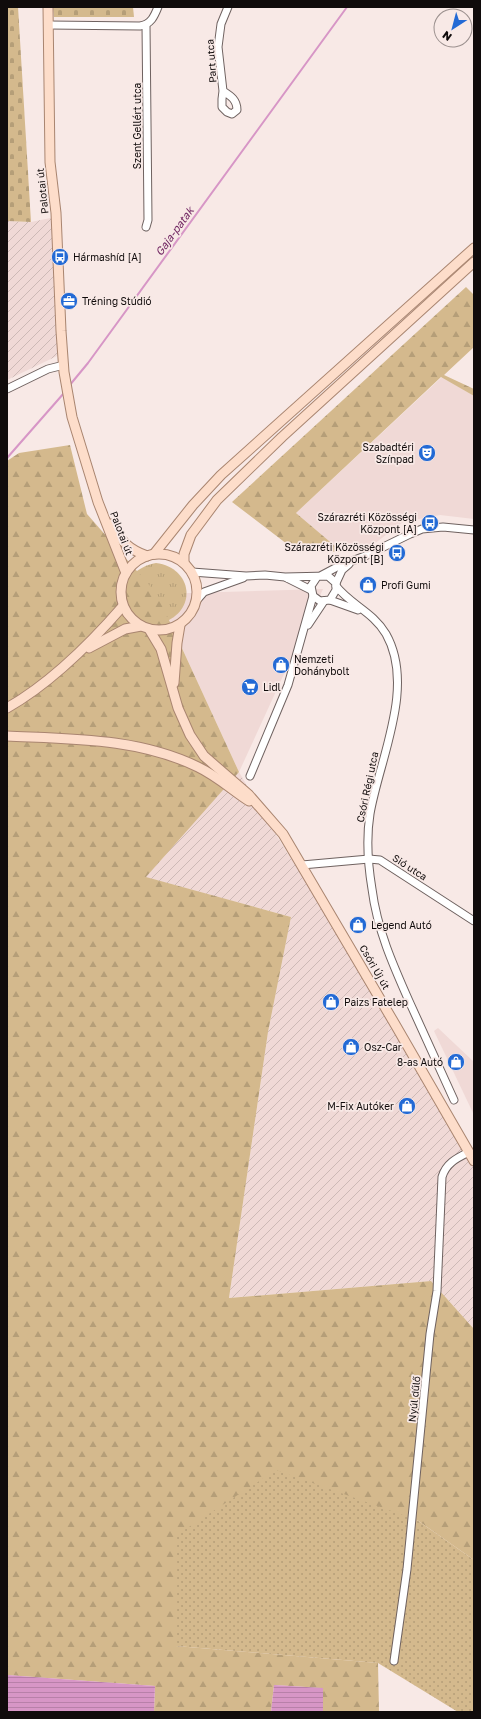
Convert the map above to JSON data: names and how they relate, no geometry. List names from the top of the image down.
{
  "streets": {
    "main road": ["Palotai út", "Csóri Új út"],
    "street": [
      "Part utca",
      "Szent Gellért utca",
      "Csóri Régi utca",
      "Sió utca",
      "Nyúl dűlő"
    ]
  },
  "crossings": [
    ["Csóri Régi utca", "Sió utca"],
    ["Sió utca", "Csóri Új út"],
    ["Csóri Új út", "Nyúl dűlő"]
  ],
  "water": ["Gaja-patak"],
  "places": {
    "bus stop": ["Hármashíd [A]", "Szárazréti Közösségi Központ [A]", "Szárazréti Közösségi Központ [B]"],
    "office": ["Tréning Stúdió"],
    "theatre": ["Szabadtéri Színpad"],
    "shop": [
      "Profi Gumi",
      "Nemzeti Dohánybolt",
      "Legend Autó",
      "Paizs Fatelep",
      "Osz-Car",
      "8-as Autó",
      "M-Fix Autóker"
    ],
    "supermarket": ["Lidl"]
  },
  "north": "bottom left"
}
